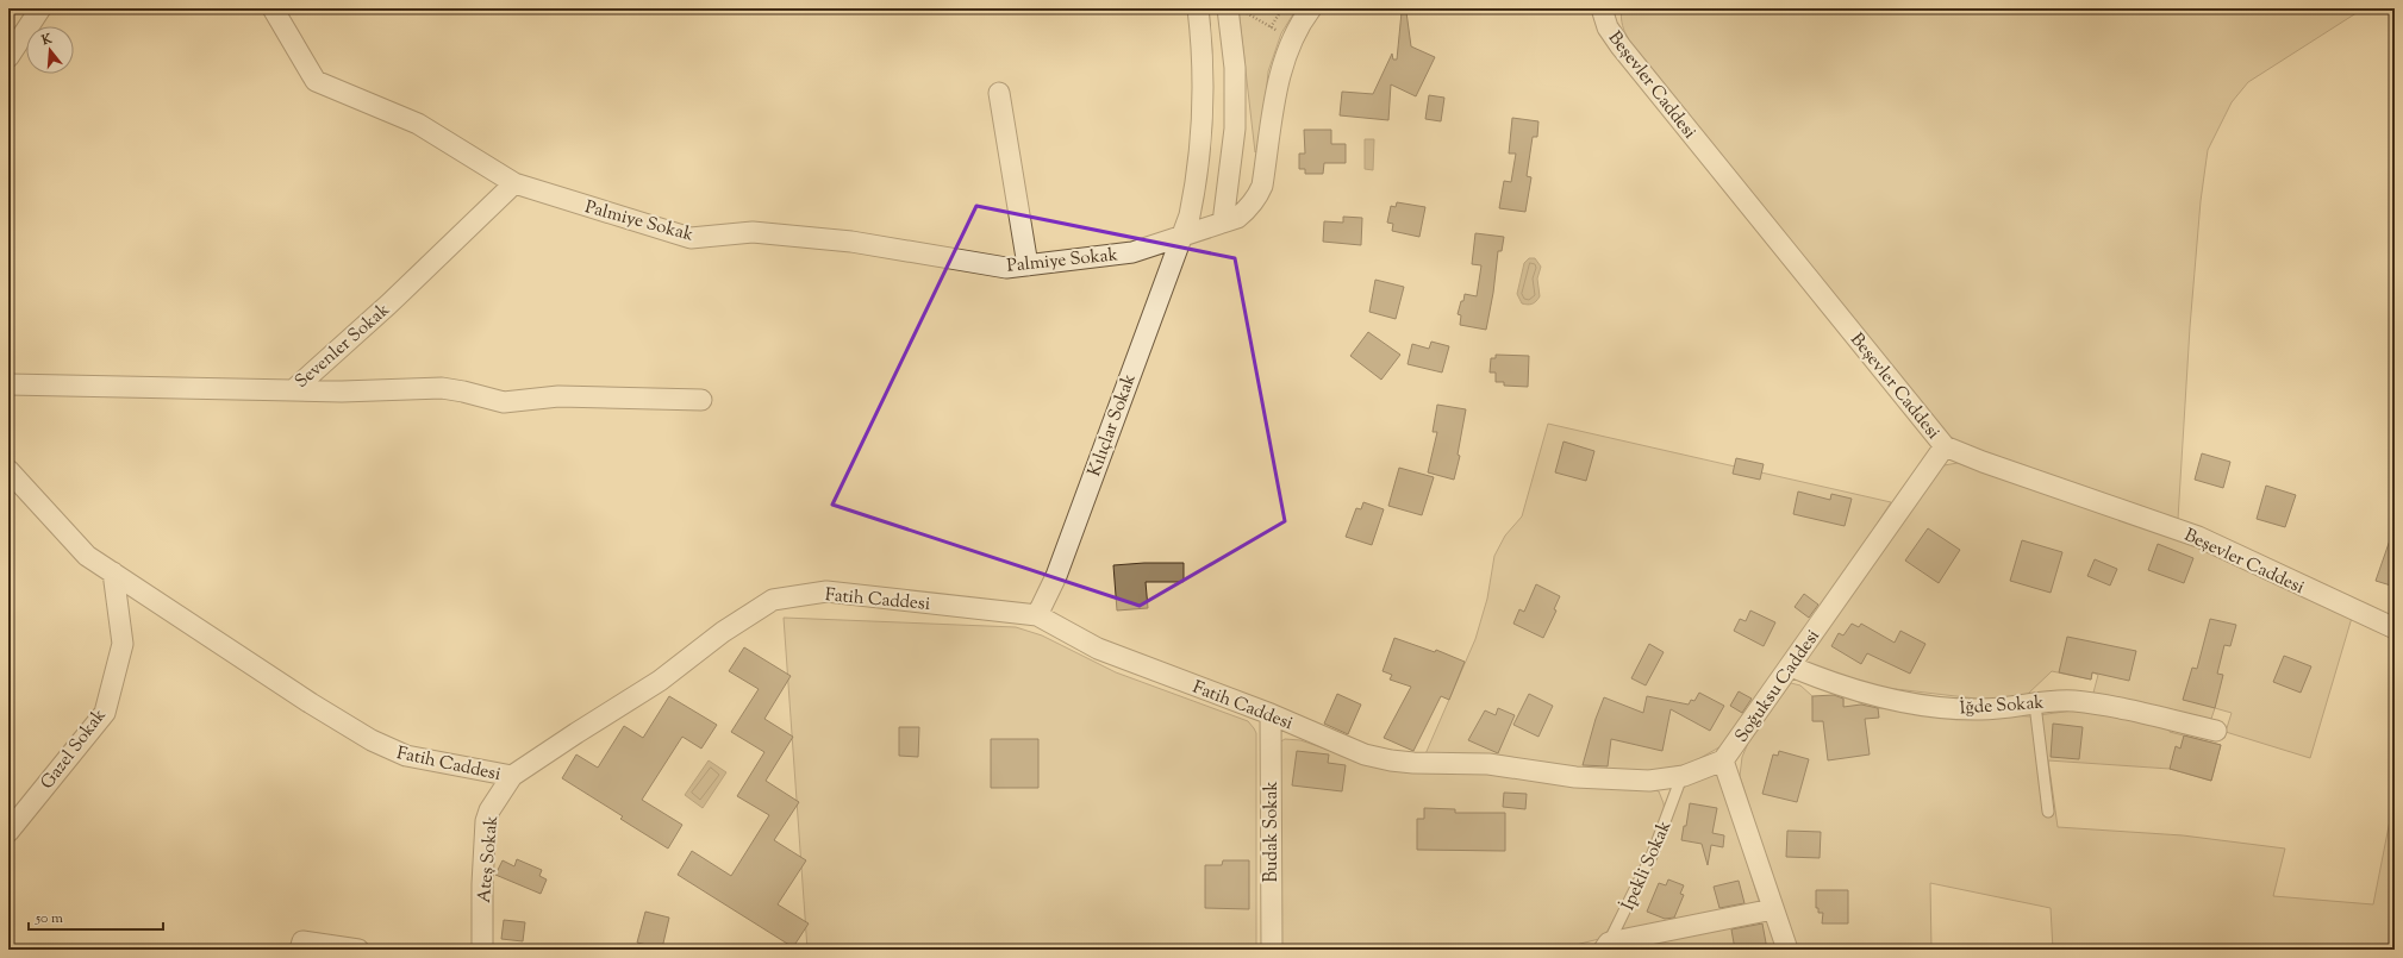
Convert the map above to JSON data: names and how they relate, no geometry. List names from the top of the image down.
{
  "streets": {
    "street": [
      "Beşevler Caddesi",
      "Palmiye Sokak",
      "Sevenler Sokak",
      "Kılıçlar Sokak",
      "Fatih Caddesi",
      "Soğuksu Caddesi",
      "İğde Sokak",
      "Gazel Sokak",
      "Budak Sokak",
      "Ateş Sokak"
    ],
    "lane": ["İpekli Sokak"]
  },
  "crossings": [
    ["Beşevler Caddesi", "Soğuksu Caddesi"],
    ["Palmiye Sokak", "Sevenler Sokak"],
    ["Palmiye Sokak", "Kılıçlar Sokak"],
    ["Kılıçlar Sokak", "Fatih Caddesi"],
    ["Fatih Caddesi", "Soğuksu Caddesi"],
    ["Fatih Caddesi", "Gazel Sokak"],
    ["Fatih Caddesi", "Budak Sokak"],
    ["Fatih Caddesi", "Ateş Sokak"],
    ["Fatih Caddesi", "İpekli Sokak"],
    ["Soğuksu Caddesi", "İğde Sokak"]
  ],
  "scale_bar": "50 m",
  "north": "top"
}
